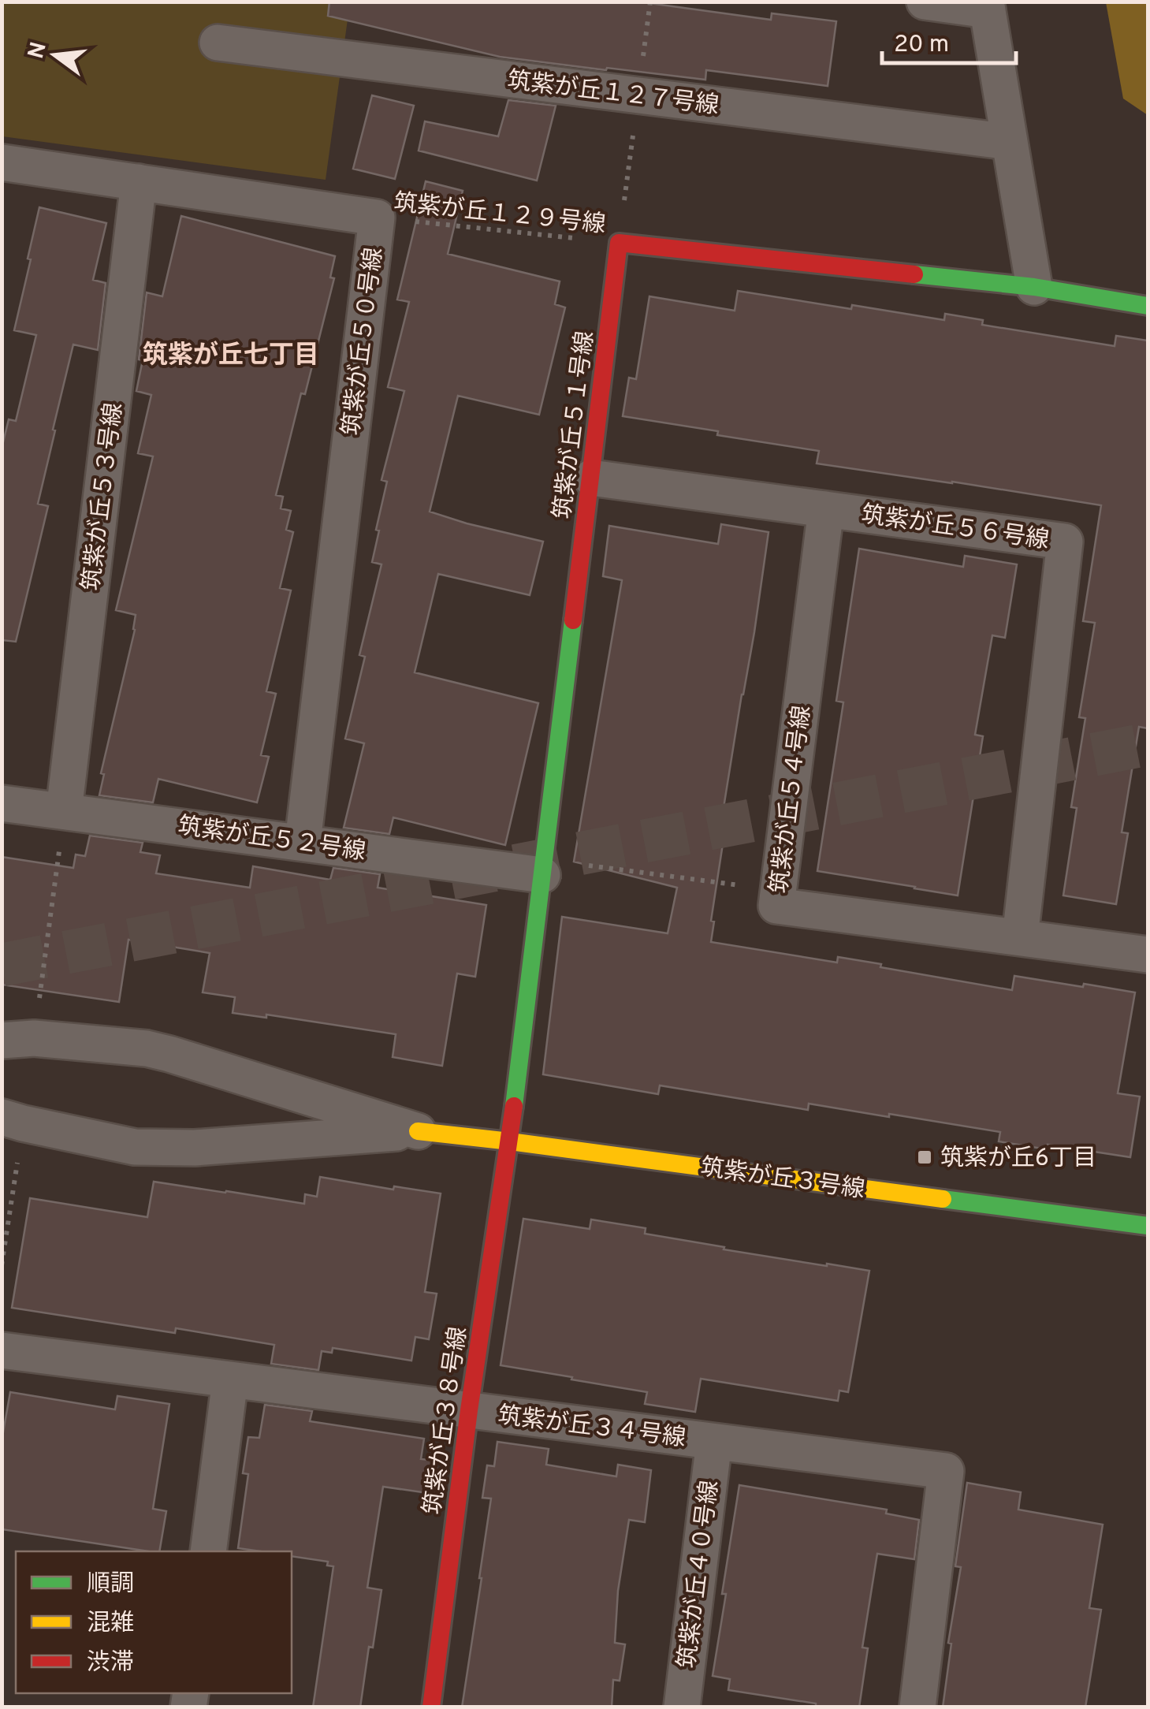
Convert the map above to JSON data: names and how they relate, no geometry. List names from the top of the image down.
{
  "streets": {
    "street": [
      "筑紫が丘１２７号線",
      "筑紫が丘５０号線",
      "筑紫が丘５１号線",
      "筑紫が丘５３号線",
      "筑紫が丘５６号線",
      "筑紫が丘５４号線",
      "筑紫が丘５２号線",
      "筑紫が丘３号線",
      "筑紫が丘３８号線",
      "筑紫が丘３４号線",
      "筑紫が丘４０号線"
    ],
    "path": ["筑紫が丘１２９号線"]
  },
  "crossings": [
    ["筑紫が丘１２９号線", "筑紫が丘５０号線"],
    ["筑紫が丘１２９号線", "筑紫が丘５１号線"],
    ["筑紫が丘５０号線", "筑紫が丘５３号線"],
    ["筑紫が丘５０号線", "筑紫が丘５２号線"],
    ["筑紫が丘５１号線", "筑紫が丘５６号線"],
    ["筑紫が丘５１号線", "筑紫が丘５２号線"],
    ["筑紫が丘５１号線", "筑紫が丘３号線"],
    ["筑紫が丘５１号線", "筑紫が丘３８号線"],
    ["筑紫が丘５３号線", "筑紫が丘５２号線"],
    ["筑紫が丘５６号線", "筑紫が丘５４号線"],
    ["筑紫が丘３号線", "筑紫が丘３８号線"],
    ["筑紫が丘３８号線", "筑紫が丘３４号線"],
    ["筑紫が丘３４号線", "筑紫が丘４０号線"]
  ],
  "districts": ["筑紫が丘七丁目"],
  "places": {
    "transit": ["筑紫が丘6丁目"]
  },
  "legend": ["順調", "混雑", "渋滞"],
  "scale_bar": "20 m",
  "north": "left"
}
